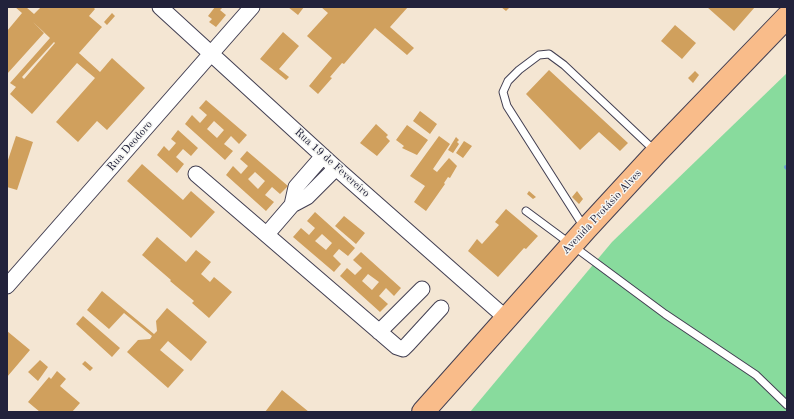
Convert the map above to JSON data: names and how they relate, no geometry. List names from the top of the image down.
{
  "streets": {
    "main road": ["Avenida Protásio Alves"],
    "street": ["Rua Deodoro", "Rua 19 de Fevereiro"]
  },
  "crossings": [
    ["Rua Deodoro", "Rua 19 de Fevereiro"],
    ["Rua 19 de Fevereiro", "Avenida Protásio Alves"]
  ]
}
